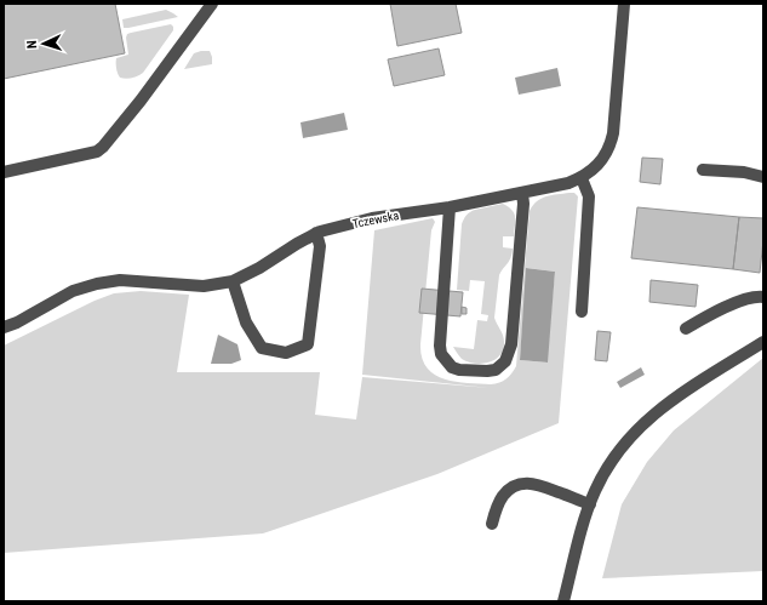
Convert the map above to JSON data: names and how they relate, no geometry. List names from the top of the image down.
{
  "streets": {
    "street": ["Tczewska"]
  },
  "north": "left"
}
